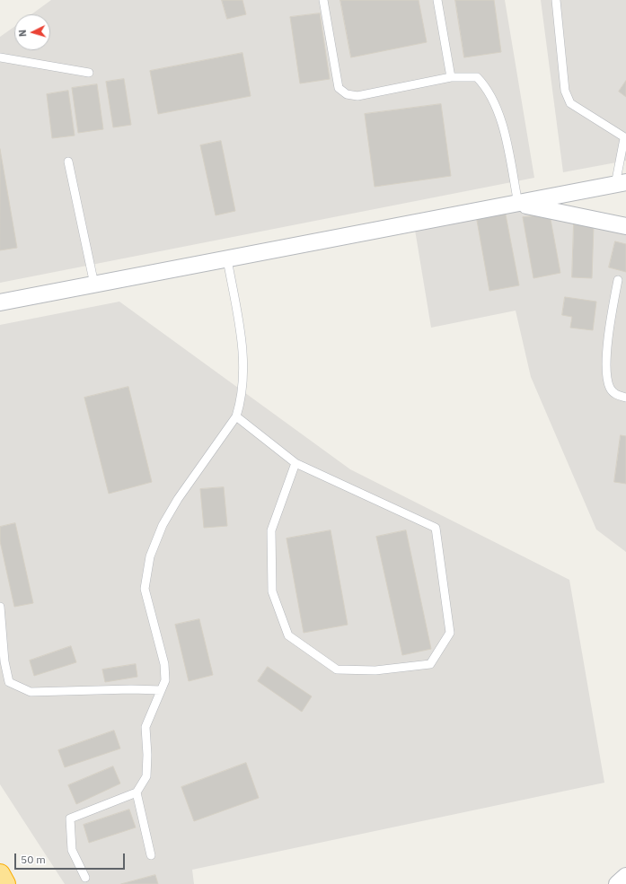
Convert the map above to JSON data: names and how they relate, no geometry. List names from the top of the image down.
{
  "scale_bar": "50 m",
  "north": "left"
}
